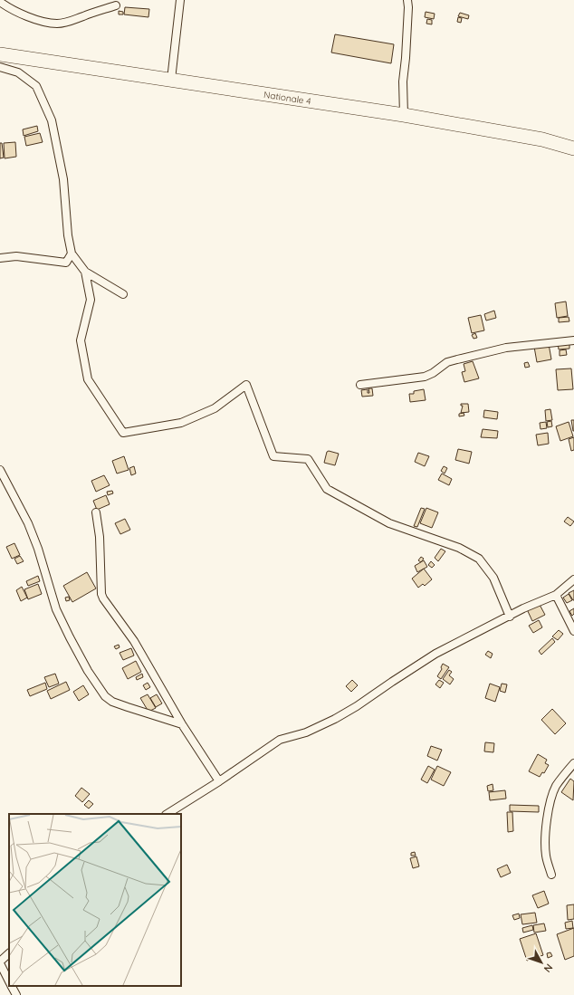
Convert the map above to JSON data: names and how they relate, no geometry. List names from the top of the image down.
{
  "streets": {
    "highway": ["Nationale 4"]
  },
  "north": "bottom right"
}
